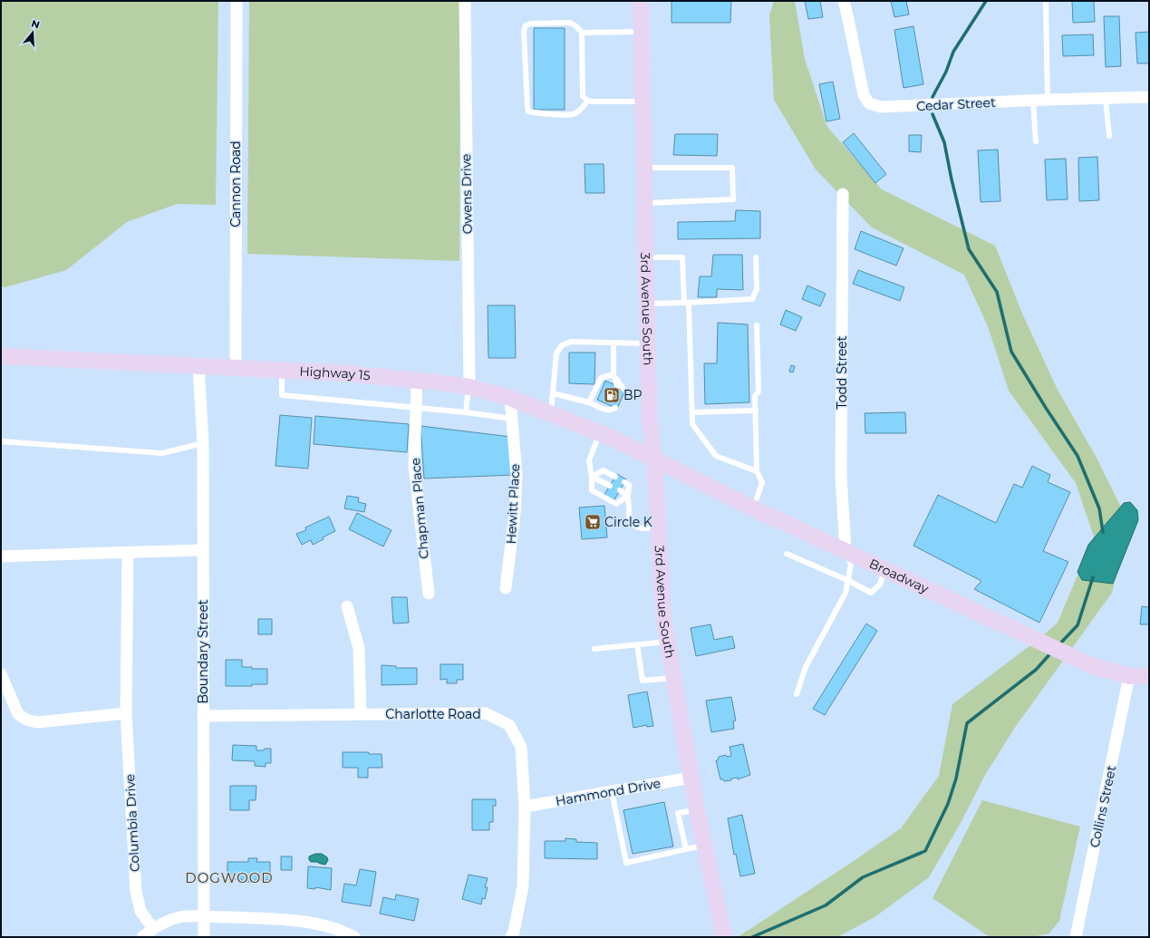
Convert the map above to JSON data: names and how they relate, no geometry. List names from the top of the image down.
{
  "streets": {
    "main road": ["3rd Avenue South", "Highway 15", "Broadway"],
    "street": [
      "Cedar Street",
      "Cannon Road",
      "Owens Drive",
      "Todd Street",
      "Hewitt Place",
      "Chapman Place",
      "Boundary Street",
      "Charlotte Road",
      "Hammond Drive",
      "Collins Street",
      "Columbia Drive"
    ]
  },
  "crossings": [
    ["Cannon Road", "Highway 15"],
    ["Owens Drive", "Highway 15"],
    ["3rd Avenue South", "Highway 15"],
    ["3rd Avenue South", "Broadway"],
    ["3rd Avenue South", "Hammond Drive"],
    ["Todd Street", "Broadway"],
    ["Highway 15", "Hewitt Place"],
    ["Highway 15", "Chapman Place"],
    ["Highway 15", "Broadway"],
    ["Highway 15", "Boundary Street"],
    ["Broadway", "Collins Street"],
    ["Boundary Street", "Charlotte Road"],
    ["Charlotte Road", "Hammond Drive"]
  ],
  "districts": ["DOGWOOD"],
  "places": {
    "fuel station": ["BP"],
    "supermarket": ["Circle K"]
  },
  "north": "top"
}
